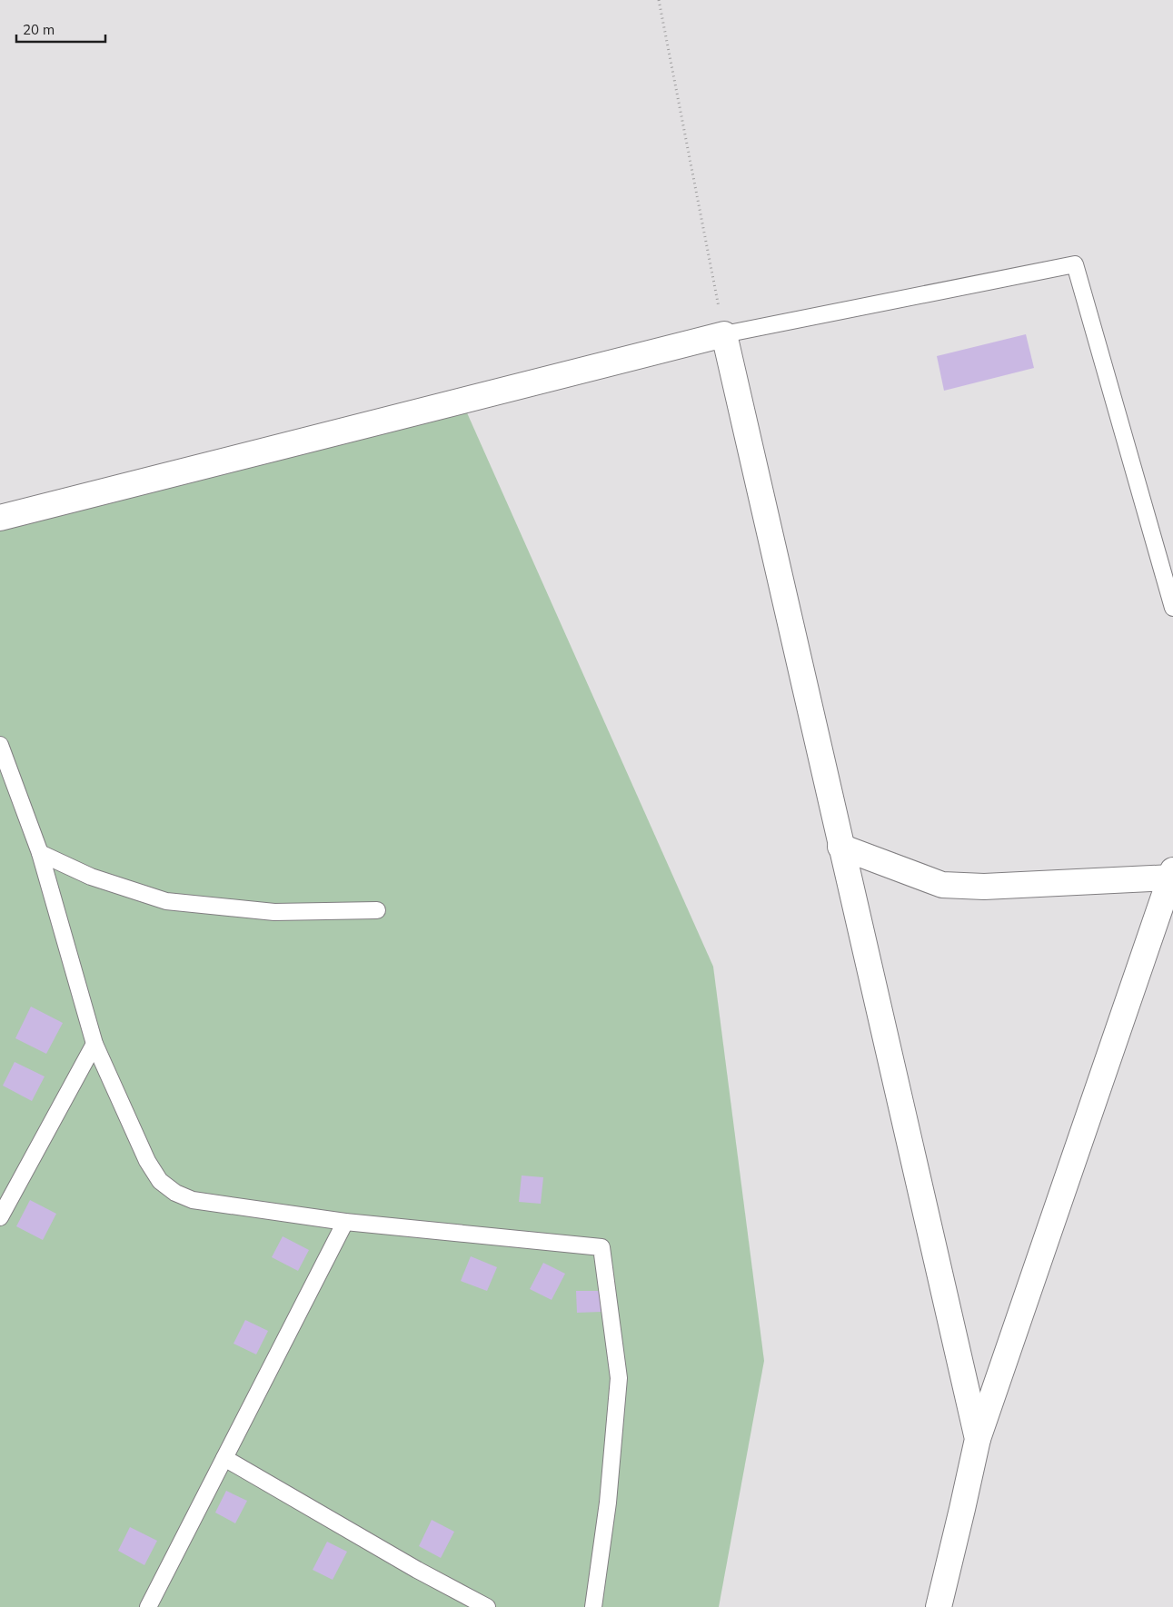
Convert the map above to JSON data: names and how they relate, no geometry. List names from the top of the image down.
{
  "scale_bar": "20 m"
}
